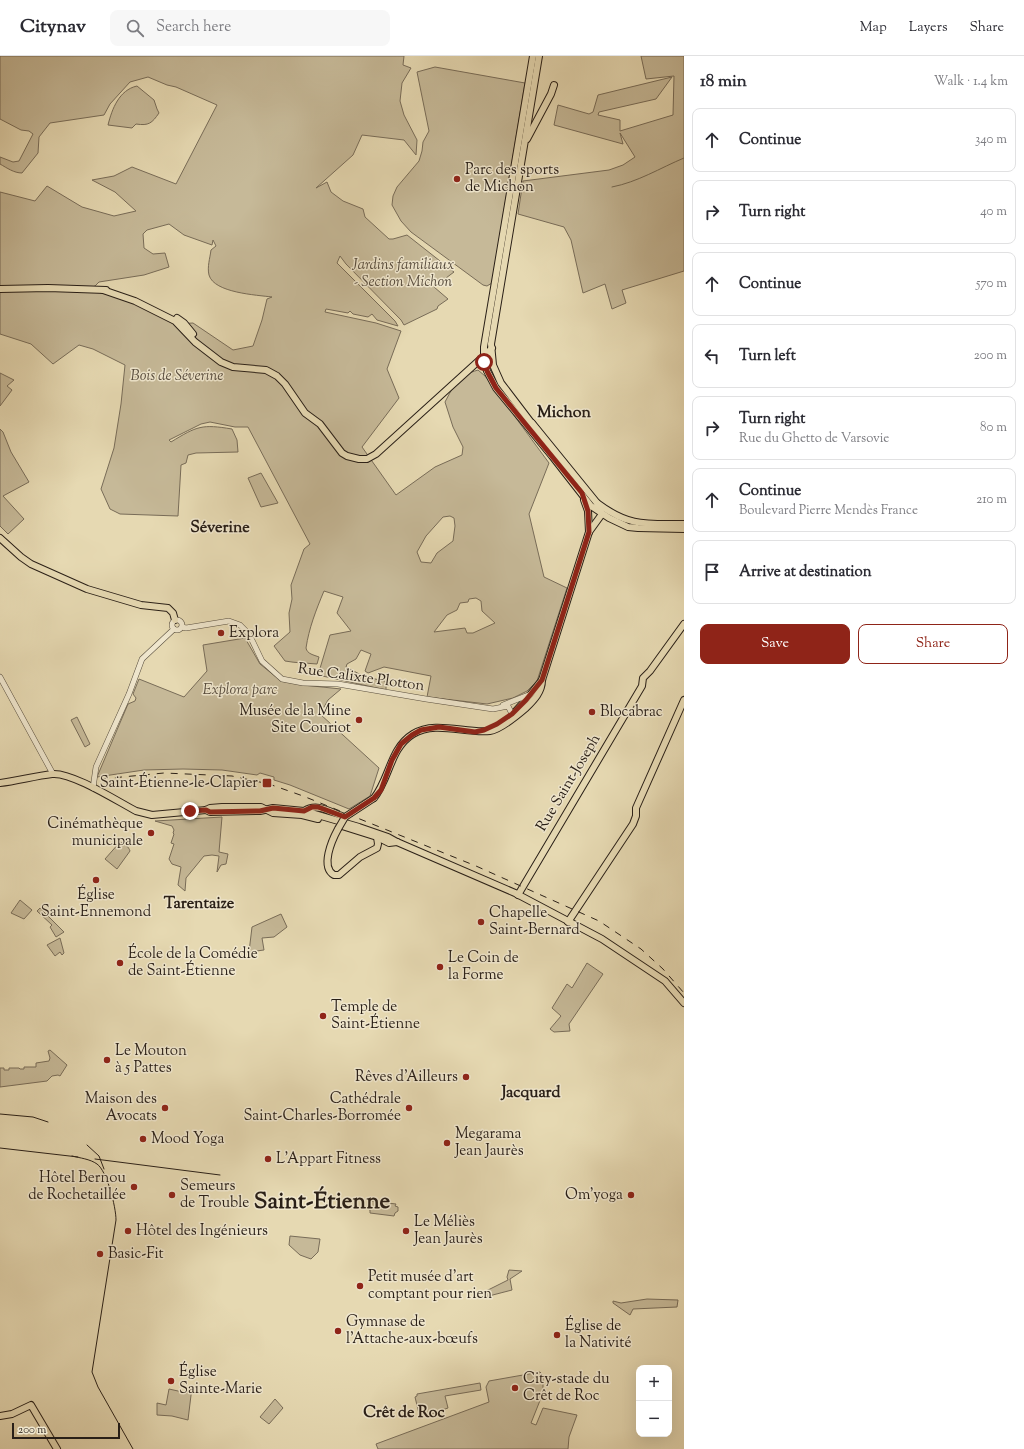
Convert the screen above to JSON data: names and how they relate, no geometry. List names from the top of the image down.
{
  "streets": {
    "main road": ["Rue Saint-Joseph"],
    "street": ["Rue Calixte Plotton"]
  },
  "districts": [
    "Michon",
    "Séverine",
    "Tarentaize",
    "Jacquard",
    "Saint-Étienne",
    "Crêt de Roc"
  ],
  "parks": ["Jardins familiaux - Section Michon", "Bois de Séverine", "Explora parc"],
  "places": {
    "other": [
      "Parc des sports de Michon",
      "Explora",
      "Blocabrac",
      "Musée de la Mine Site Couriot",
      "Cinémathèque municipale",
      "Église Saint-Ennemond",
      "Chapelle Saint-Bernard",
      "École de la Comédie de Saint-Étienne",
      "Le Coin de la Forme",
      "Temple de Saint-Étienne",
      "Le Mouton à 5 Pattes",
      "Rêves d'Ailleurs",
      "Maison des Avocats",
      "Cathédrale Saint-Charles-Borromée",
      "Mood Yoga",
      "Megarama Jean Jaurès",
      "L'Appart Fitness",
      "Hôtel Bernou de Rochetaillée",
      "Semeurs de Trouble",
      "Om'yoga",
      "Hôtel des Ingénieurs",
      "Le Méliès Jean Jaurès",
      "Basic-Fit",
      "Petit musée d'art comptant pour rien",
      "Gymnase de l'Attache-aux-bœufs",
      "Église de la Nativité",
      "Église Sainte-Marie",
      "City-stade du Crêt de Roc"
    ],
    "transit": ["Saint-Étienne-le-Clapier"]
  },
  "scale_bar": "200 m",
  "page": {
    "header": "Citynav",
    "search": "Search here",
    "nav": ["Map", "Layers", "Share"],
    "heading": ["18 min", "Walk · 1.4 km"],
    "list": [
      ["Continue", "340 m"],
      ["Turn right", "40 m"],
      ["Continue", "570 m"],
      ["Turn left", "200 m"],
      ["Turn right", "Rue du Ghetto de Varsovie", "80 m"],
      ["Continue", "Boulevard Pierre Mendès France", "210 m"],
      "Arrive at destination"
    ],
    "buttons": ["Save", "Share"],
    "map_buttons": ["+", "−"],
    "scale": "200 m"
  }
}
